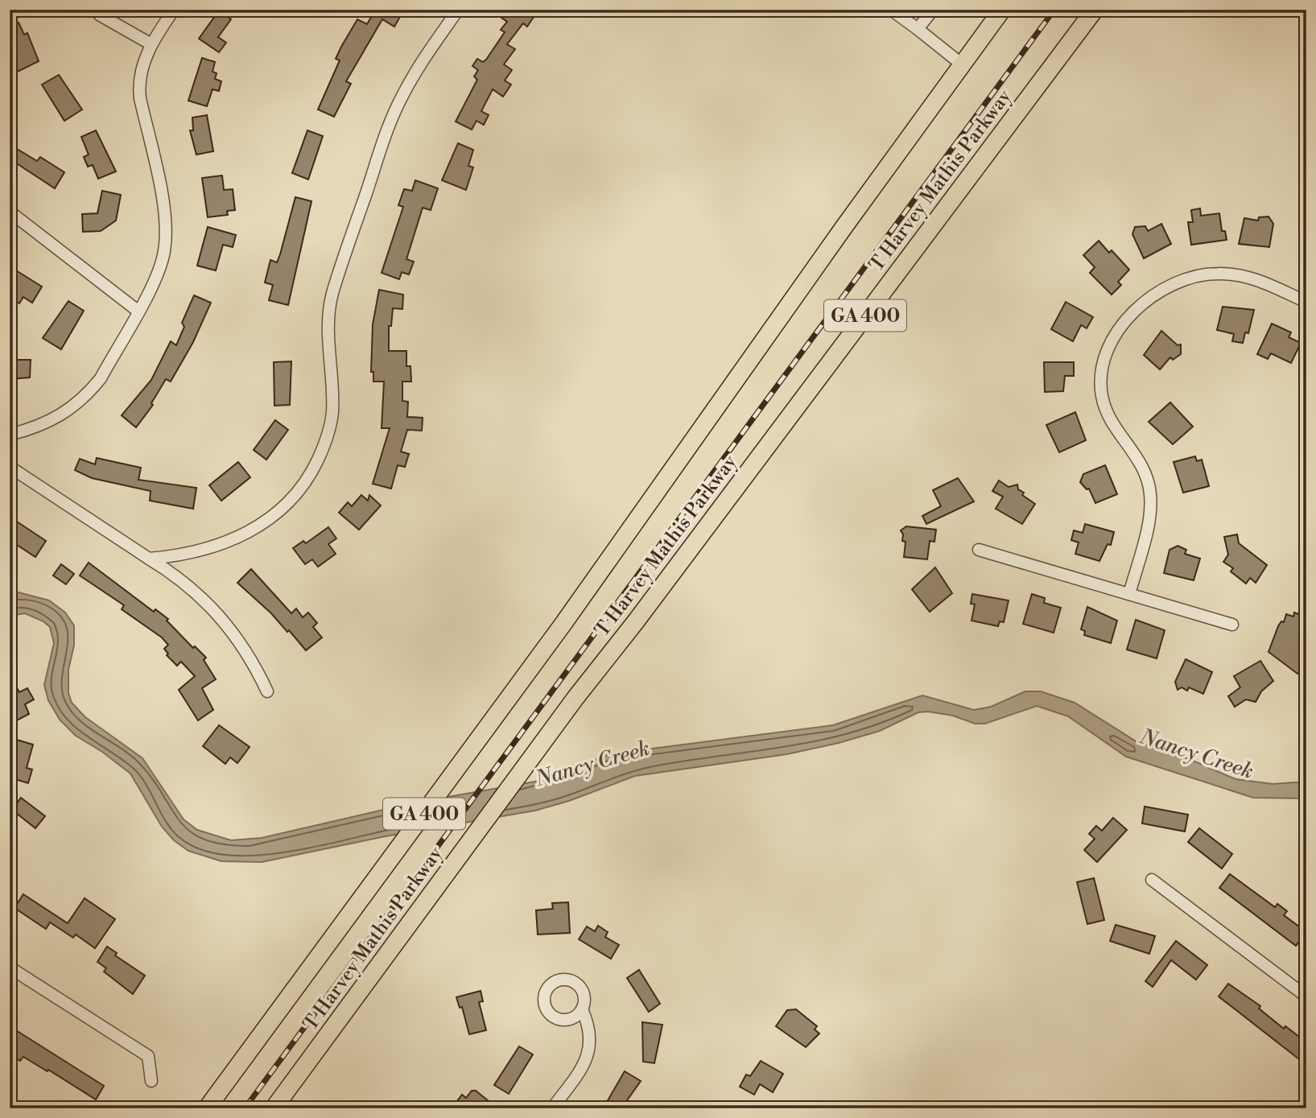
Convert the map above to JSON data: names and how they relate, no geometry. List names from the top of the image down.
{
  "streets": {
    "highway": ["T Harvey Mathis Parkway", "GA 400"]
  },
  "water": ["Nancy Creek"]
}
